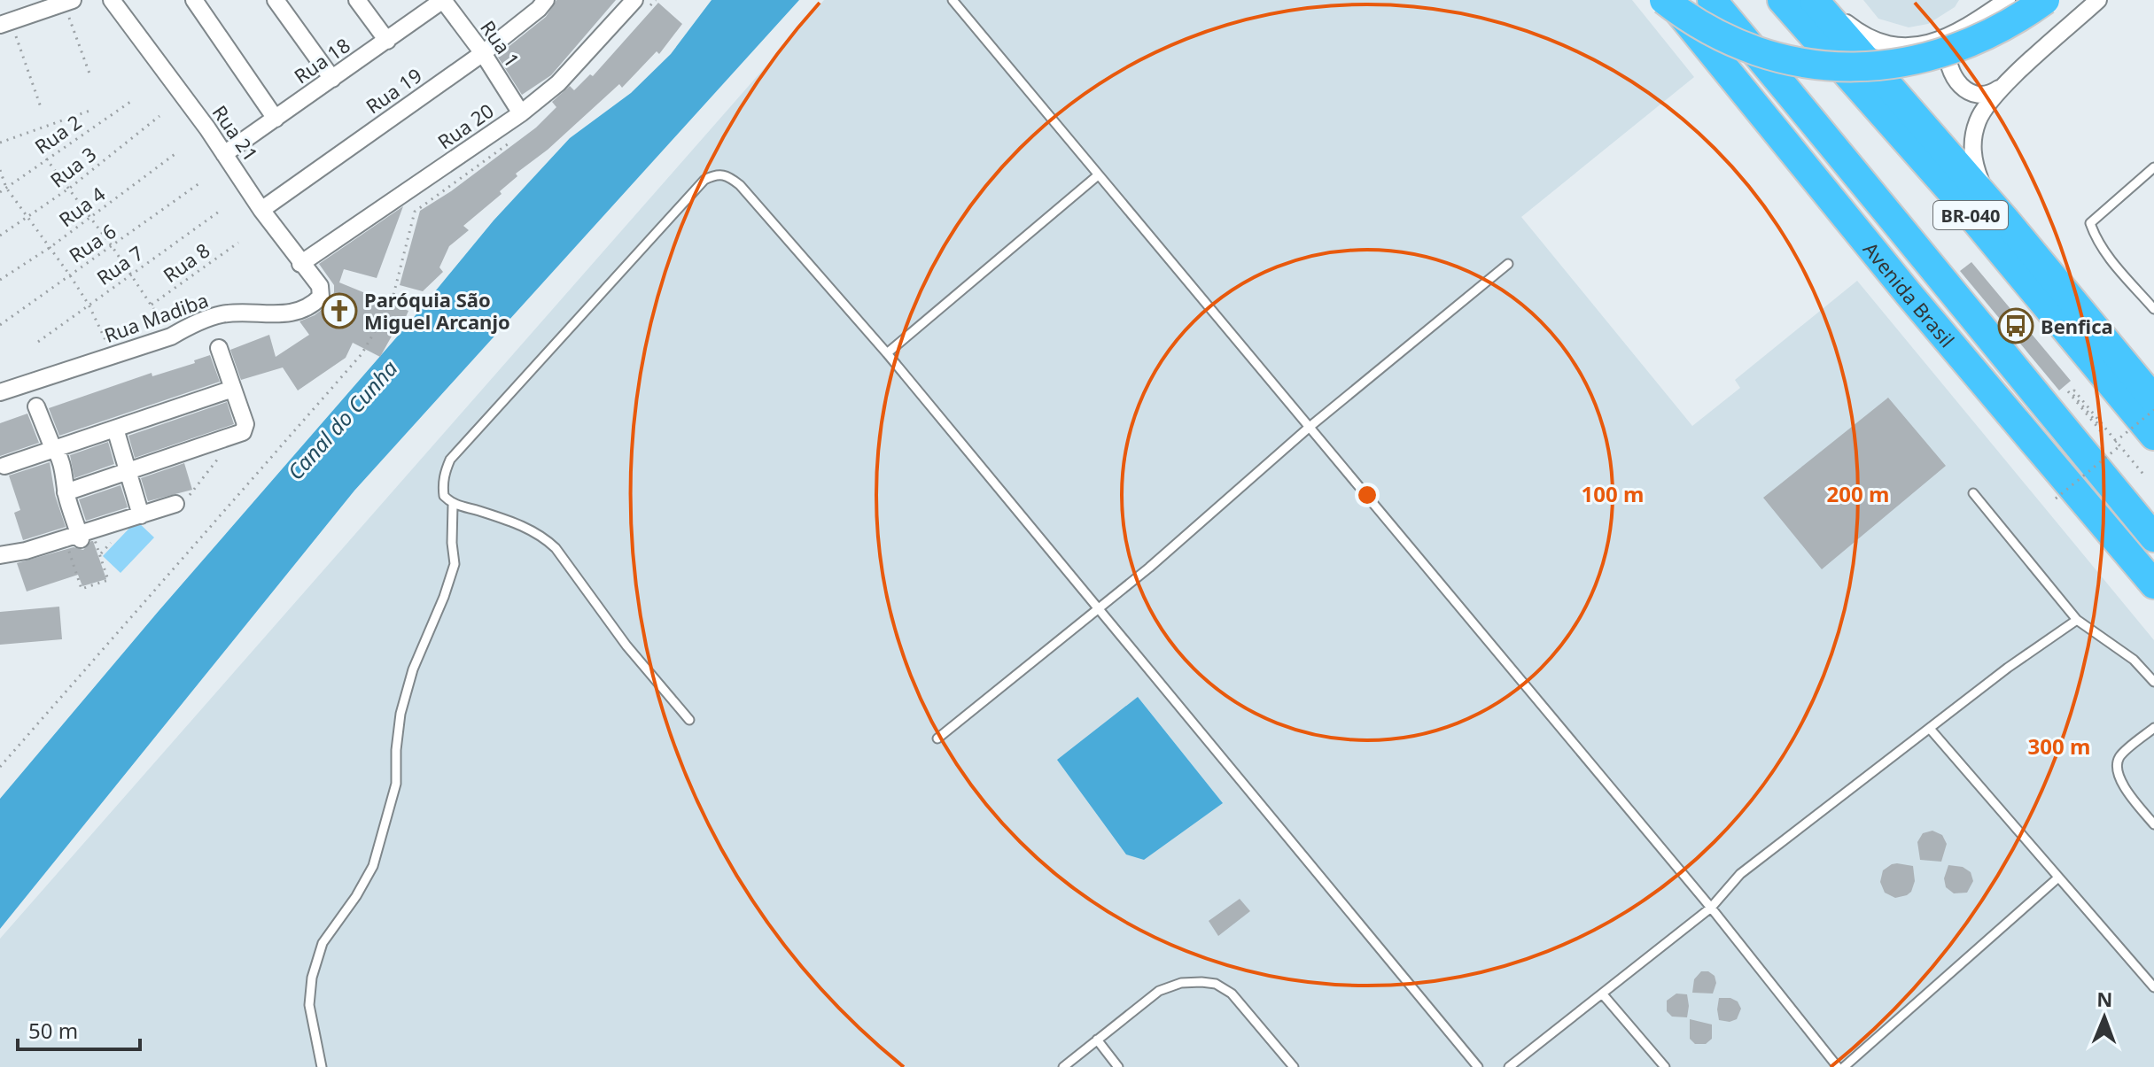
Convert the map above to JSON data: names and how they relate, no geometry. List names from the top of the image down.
{
  "streets": {
    "highway": ["BR-040", "Avenida Brasil"],
    "street": [
      "Rua 1",
      "Rua 18",
      "Rua 19",
      "Rua 20",
      "Rua 21",
      "Rua Madiba"
    ],
    "path": [
      "Rua 2",
      "Rua 3",
      "Rua 4",
      "Rua 6",
      "Rua 8",
      "Rua 7"
    ]
  },
  "crossings": [
    ["Rua 1", "Rua 18"],
    ["Rua 1", "Rua 19"],
    ["Rua 1", "Rua 20"],
    ["Rua 18", "Rua 21"],
    ["Rua 19", "Rua 21"],
    ["Rua 20", "Rua 21"],
    ["Rua 21", "Rua Madiba"]
  ],
  "water": ["Canal do Cunha"],
  "places": {
    "church": ["Paróquia São Miguel Arcanjo"],
    "bus stop": ["Benfica"]
  },
  "scale_bar": "50 m",
  "north": "top",
  "rings": ["100 m", "200 m", "300 m"]
}
